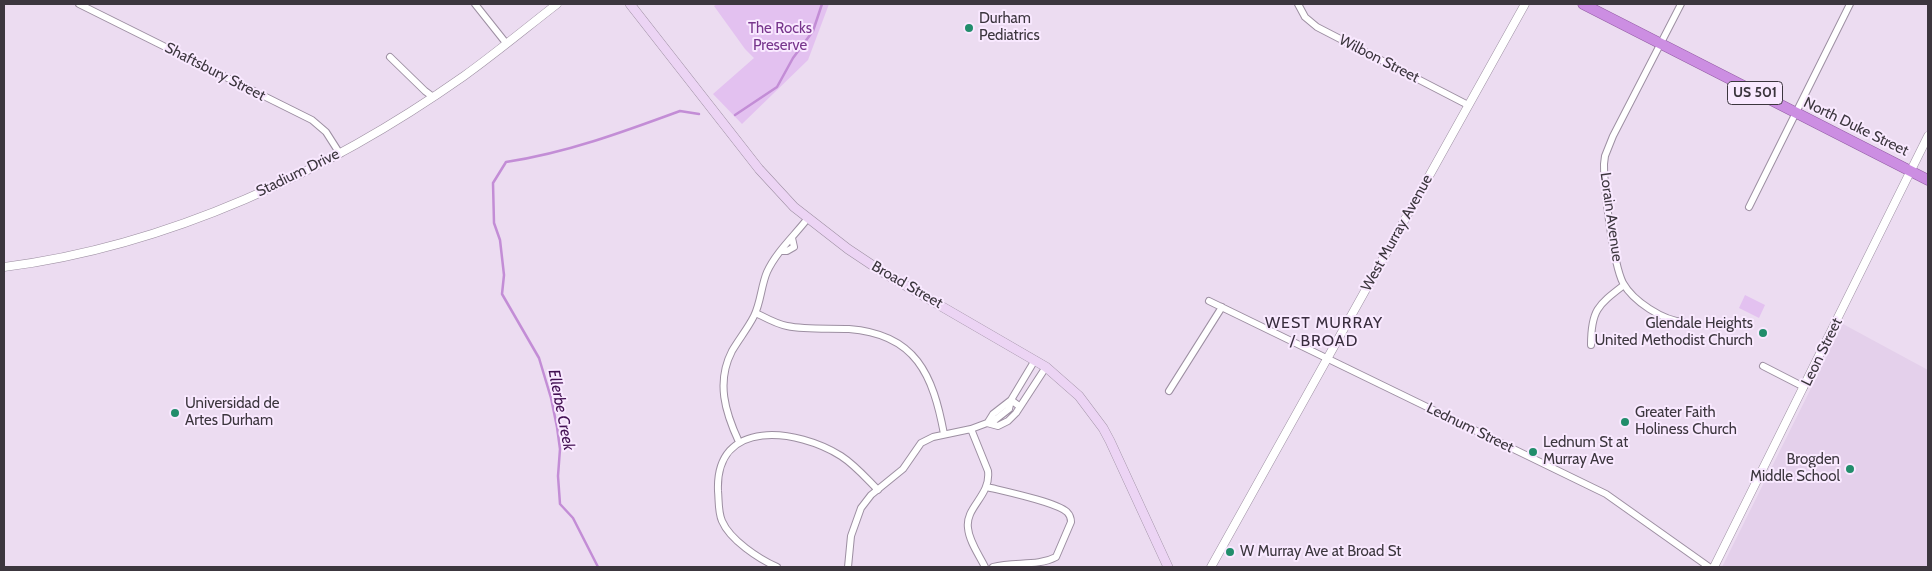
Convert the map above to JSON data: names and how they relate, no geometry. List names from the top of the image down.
{
  "streets": {
    "highway": ["US 501", "North Duke Street"],
    "main road": ["Broad Street"],
    "street": [
      "Wilbon Street",
      "Shaftsbury Street",
      "Stadium Drive",
      "Lorain Avenue",
      "West Murray Avenue",
      "Leon Street",
      "Lednum Street"
    ]
  },
  "crossings": [
    ["Wilbon Street", "West Murray Avenue"],
    ["Shaftsbury Street", "Stadium Drive"],
    ["North Duke Street", "Lorain Avenue"],
    ["North Duke Street", "Leon Street"],
    ["West Murray Avenue", "Lednum Street"]
  ],
  "districts": ["WEST MURRAY / BROAD"],
  "water": ["Ellerbe Creek"],
  "parks": ["The Rocks Preserve"],
  "places": [
    "Durham Pediatrics",
    "Glendale Heights United Methodist Church",
    "Universidad de Artes Durham",
    "Greater Faith Holiness Church",
    "Lednum St at Murray Ave",
    "Brogden Middle School",
    "W Murray Ave at Broad St"
  ]
}
